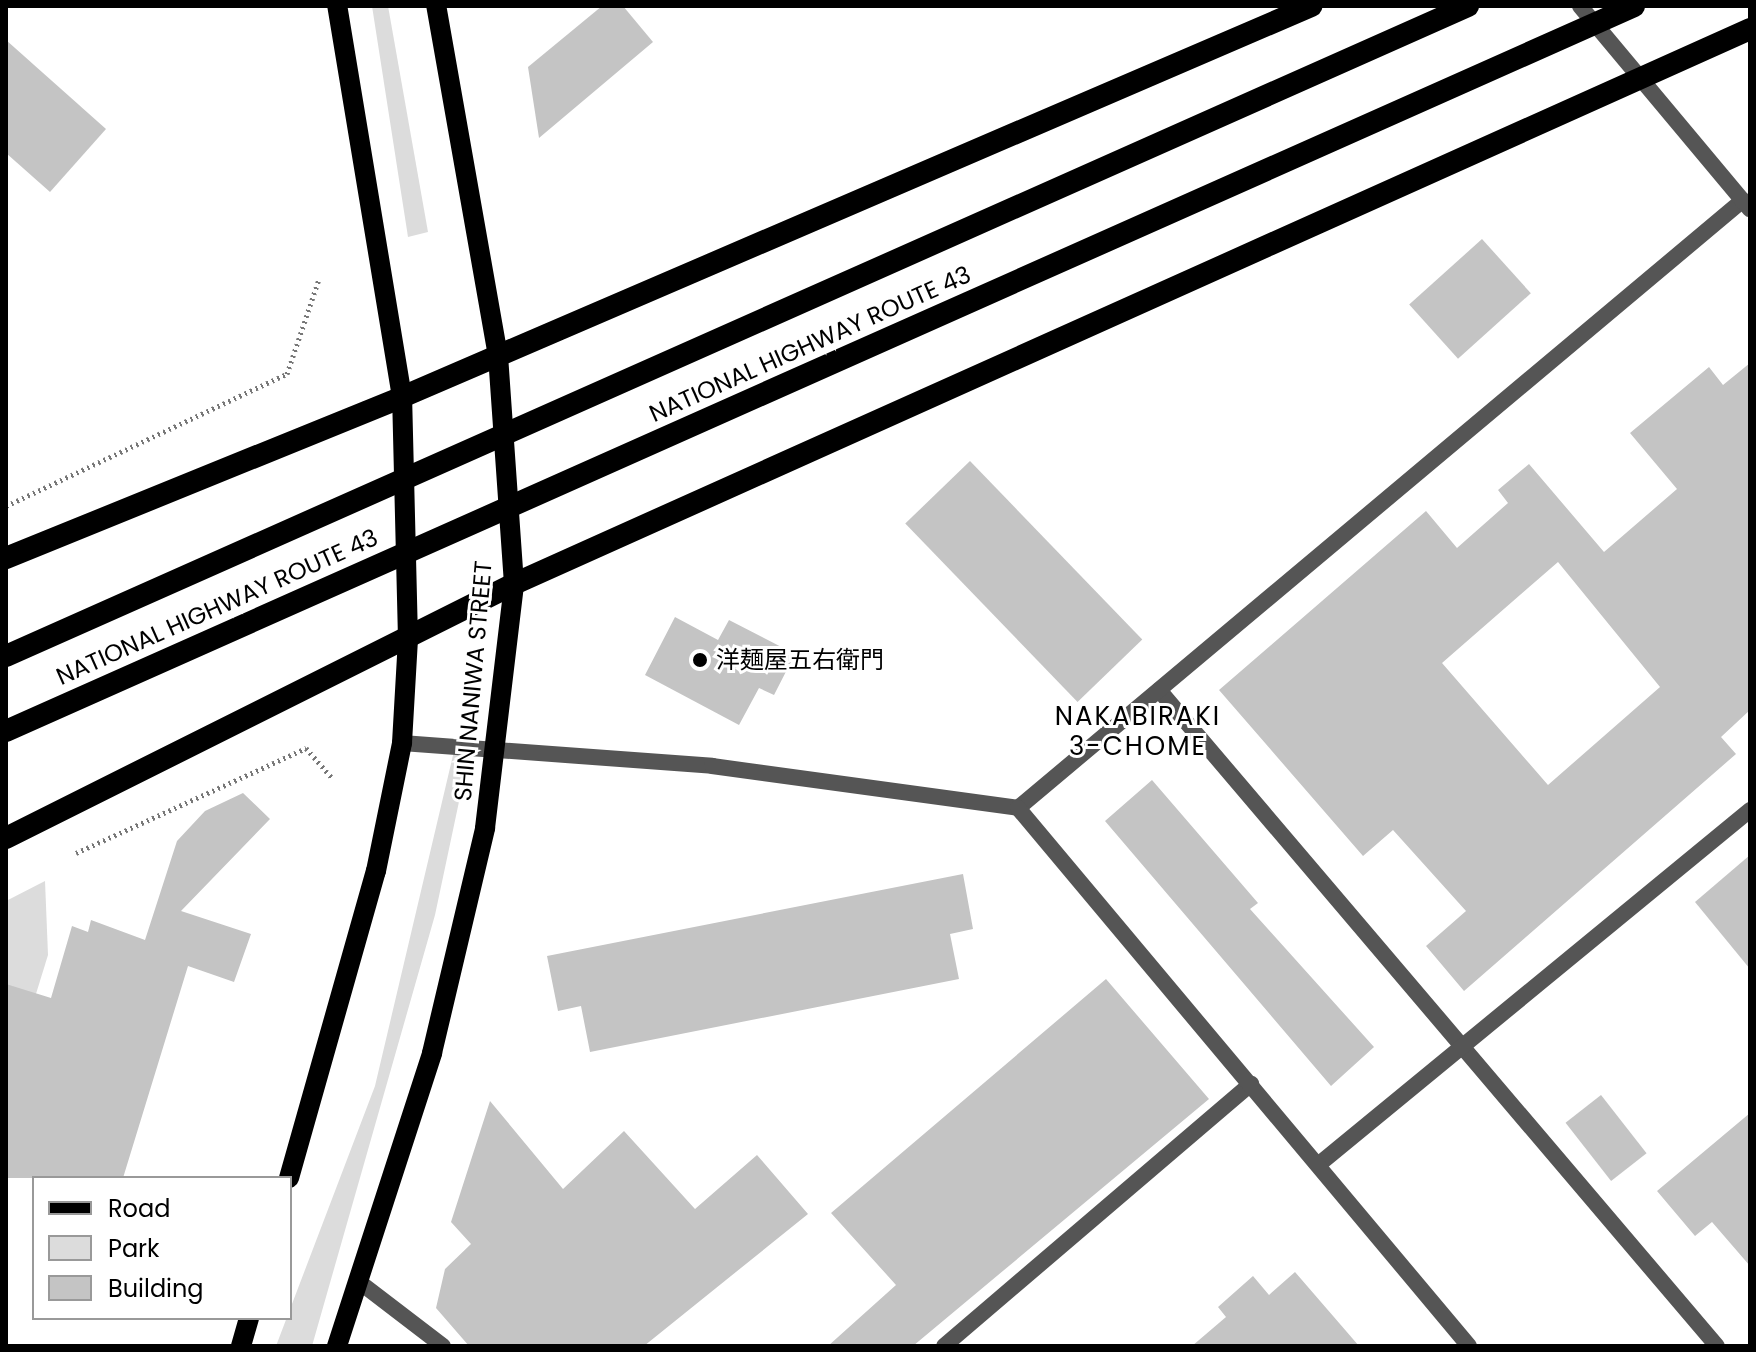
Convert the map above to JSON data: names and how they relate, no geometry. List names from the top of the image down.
{
  "streets": {
    "highway": ["NATIONAL HIGHWAY ROUTE 43"],
    "main road": ["SHIN NANIWA STREET"]
  },
  "districts": ["NAKABIRAKI 3-CHOME"],
  "places": ["洋麺屋五右衛門"],
  "legend": ["Road", "Park", "Building"]
}
